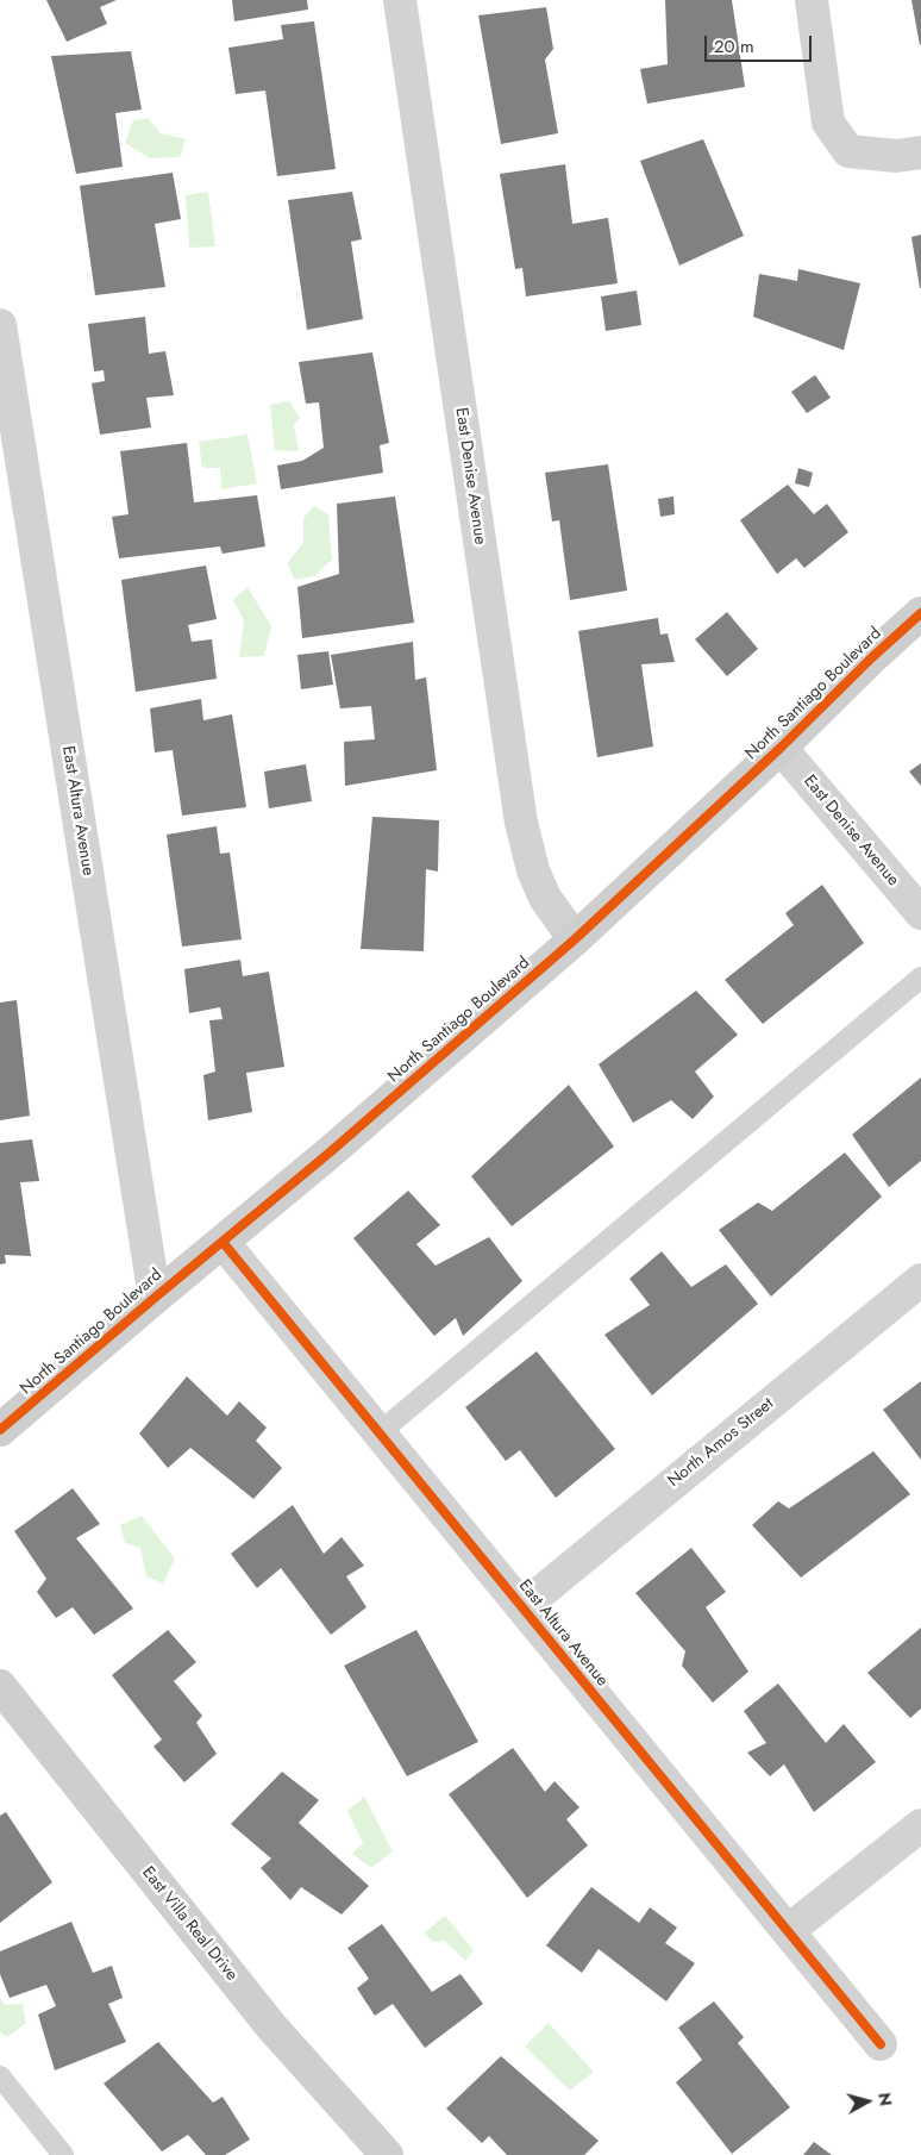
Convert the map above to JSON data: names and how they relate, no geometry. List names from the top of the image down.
{
  "streets": {
    "main road": ["North Santiago Boulevard", "East Villa Real Drive"],
    "street": ["East Denise Avenue", "East Altura Avenue", "North Amos Street"]
  },
  "crossings": [
    ["East Denise Avenue", "North Santiago Boulevard"],
    ["North Santiago Boulevard", "East Altura Avenue"],
    ["East Altura Avenue", "North Amos Street"]
  ],
  "scale_bar": "20 m",
  "north": "right"
}
